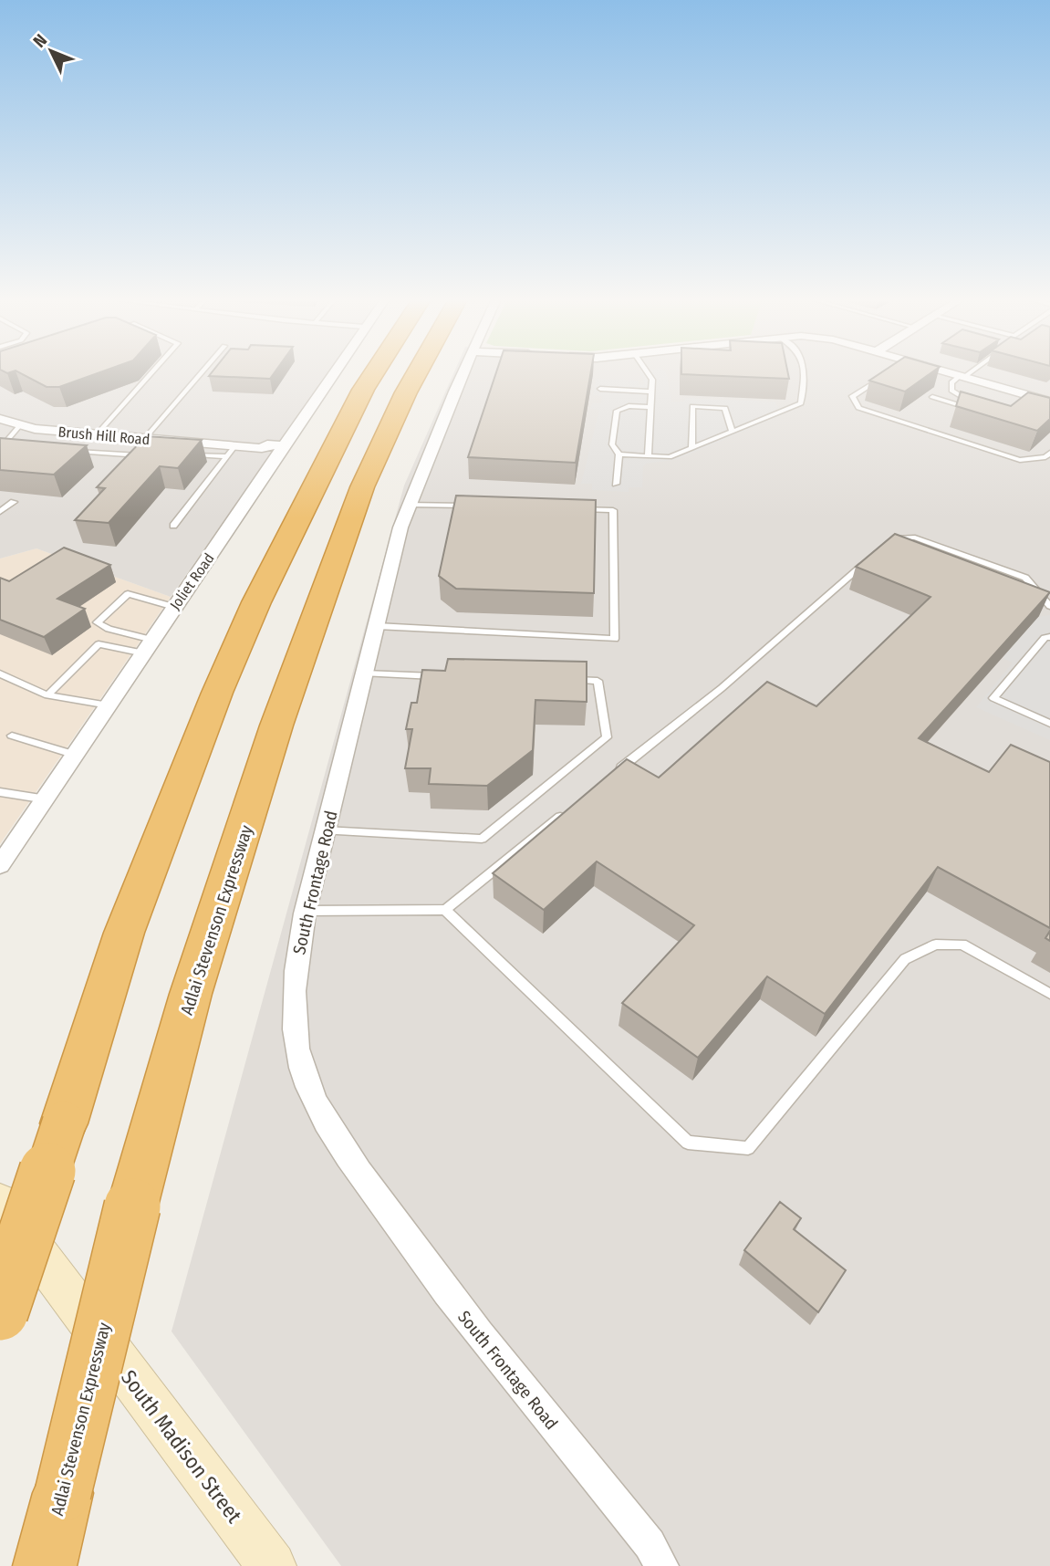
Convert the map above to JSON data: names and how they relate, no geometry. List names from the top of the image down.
{
  "streets": {
    "highway": ["Adlai Stevenson Expressway"],
    "street": [
      "Brush Hill Road",
      "Joliet Road",
      "South Frontage Road",
      "South Madison Street"
    ]
  },
  "crossings": [
    ["Brush Hill Road", "Joliet Road"]
  ],
  "north": "top left"
}
